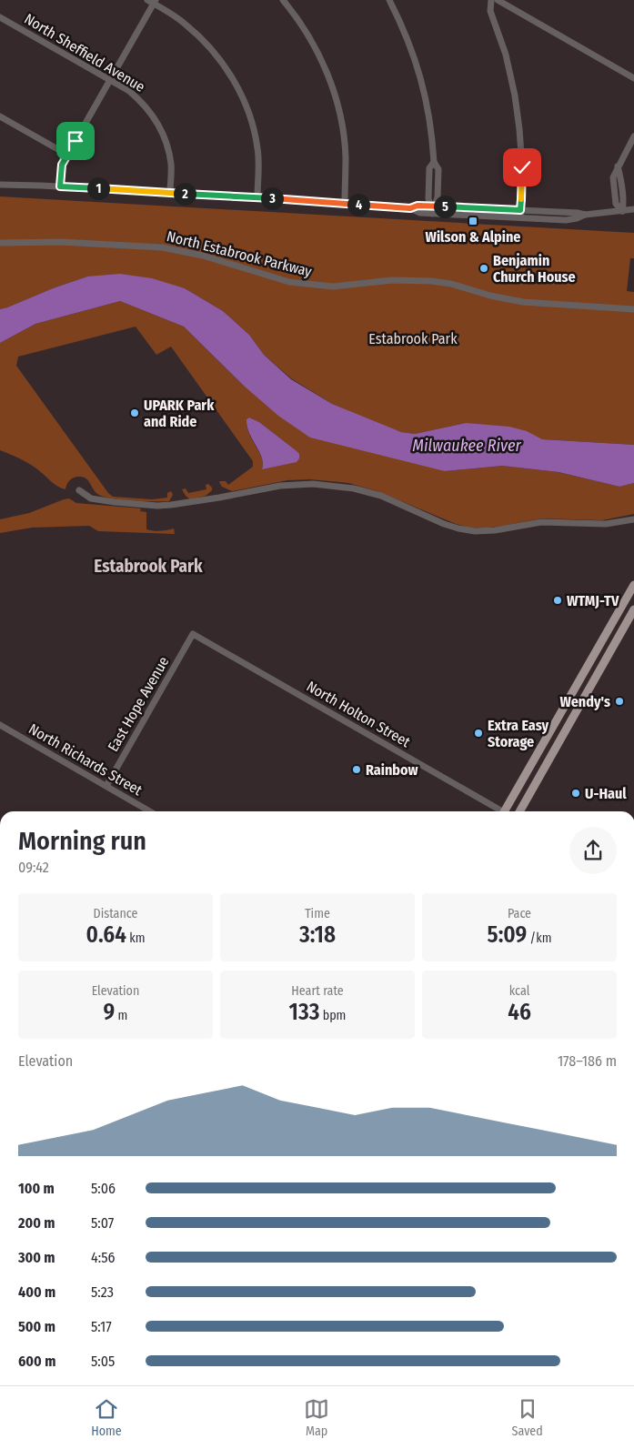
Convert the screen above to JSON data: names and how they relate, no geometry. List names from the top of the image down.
{
  "streets": {
    "street": [
      "North Sheffield Avenue",
      "North Estabrook Parkway",
      "East Hope Avenue",
      "North Holton Street",
      "North Richards Street"
    ]
  },
  "crossings": [
    ["East Hope Avenue", "North Holton Street"],
    ["East Hope Avenue", "North Richards Street"]
  ],
  "districts": ["Estabrook Park"],
  "water": ["Milwaukee River"],
  "parks": ["Estabrook Park"],
  "places": {
    "transit": ["Wilson & Alpine"],
    "other": [
      "Benjamin Church House",
      "UPARK Park and Ride",
      "WTMJ-TV",
      "Wendy's",
      "Extra Easy Storage",
      "Rainbow",
      "U-Haul"
    ]
  },
  "page": {
    "pins": [
      "1",
      "2",
      "3",
      "4",
      "5"
    ],
    "heading": ["Morning run", "09:42"],
    "stats": [
      ["Distance", "0.64 km"],
      ["Time", "3:18"],
      ["Pace", "5:09 /km"],
      ["Elevation", "9 m"],
      ["Heart rate", "133 bpm"],
      ["kcal", "46"]
    ],
    "chart": ["Elevation", "178–186 m"],
    "list": [
      {
        "name": "100 m",
        "note": "5:06"
      },
      {
        "name": "200 m",
        "note": "5:07"
      },
      {
        "name": "300 m",
        "note": "4:56"
      },
      {
        "name": "400 m",
        "note": "5:23"
      },
      {
        "name": "500 m",
        "note": "5:17"
      },
      {
        "name": "600 m",
        "note": "5:05"
      }
    ],
    "tabs": ["Home", "Map", "Saved"]
  }
}
